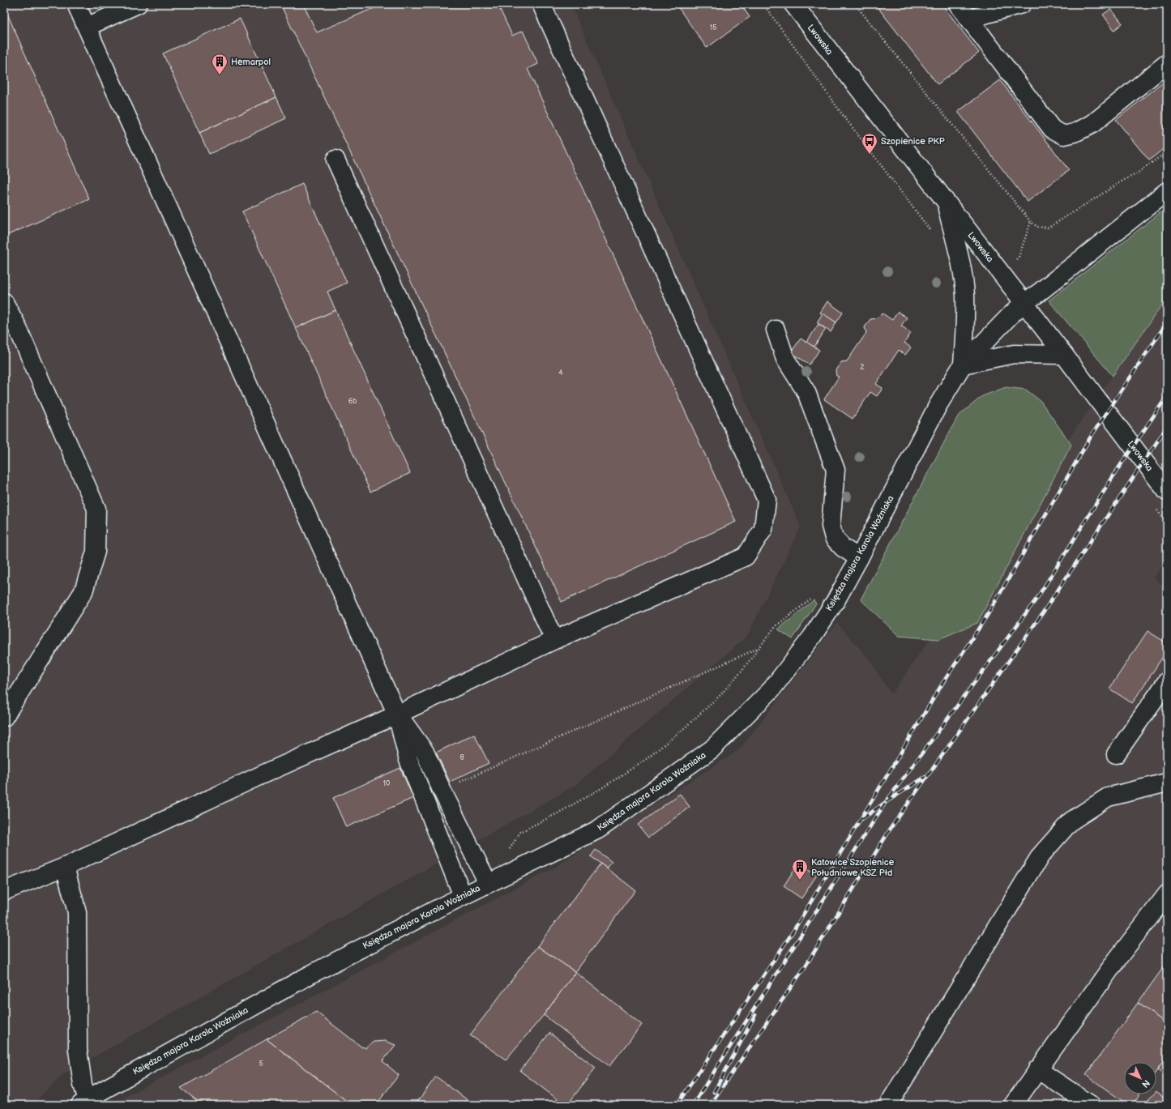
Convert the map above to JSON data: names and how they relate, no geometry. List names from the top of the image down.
{
  "streets": {
    "street": ["Lwowska", "Księdza majora Karola Woźniaka"]
  },
  "crossings": [
    ["Lwowska", "Księdza majora Karola Woźniaka"]
  ],
  "places": {
    "building": ["Hemarpol", "Katowice Szopienice Południowe KSZ Płd"],
    "bus stop": ["Szopienice PKP"]
  },
  "house_numbers": [
    "15",
    "2",
    "4",
    "6b",
    "8",
    "10",
    "5"
  ],
  "north": "bottom right"
}
